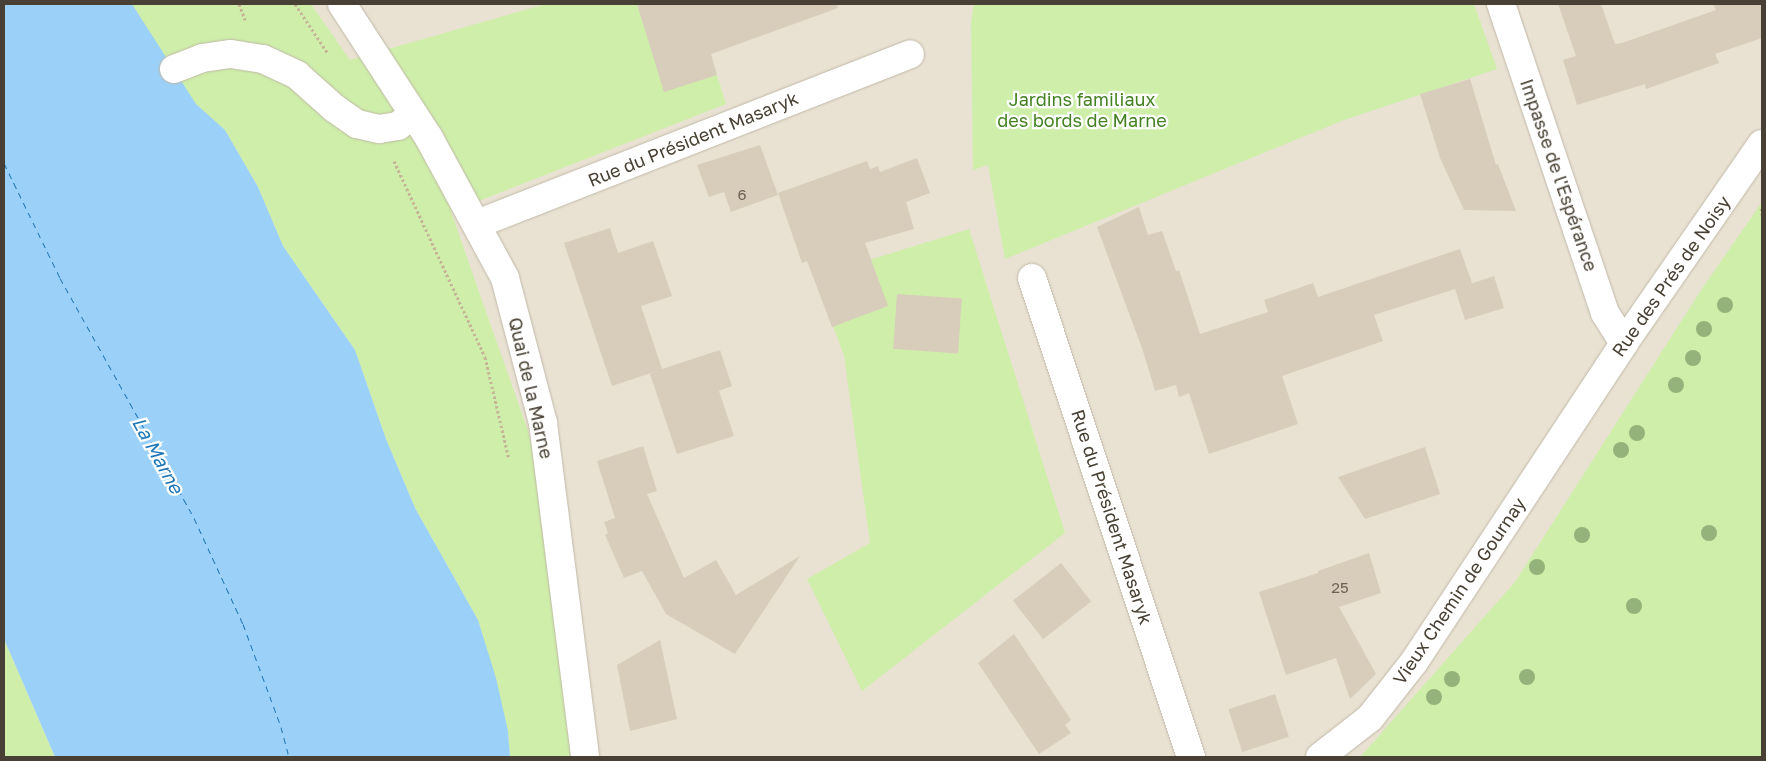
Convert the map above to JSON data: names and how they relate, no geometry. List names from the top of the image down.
{
  "streets": {
    "street": [
      "Rue du Président Masaryk",
      "Impasse de l'Espérance",
      "Rue des Prés de Noisy",
      "Quai de la Marne",
      "Vieux Chemin de Gournay"
    ]
  },
  "crossings": [
    ["Rue du Président Masaryk", "Quai de la Marne"],
    ["Impasse de l'Espérance", "Rue des Prés de Noisy"],
    ["Rue des Prés de Noisy", "Vieux Chemin de Gournay"]
  ],
  "water": ["La Marne"],
  "parks": ["Jardins familiaux des bords de Marne"],
  "house_numbers": ["6", "25"]
}
